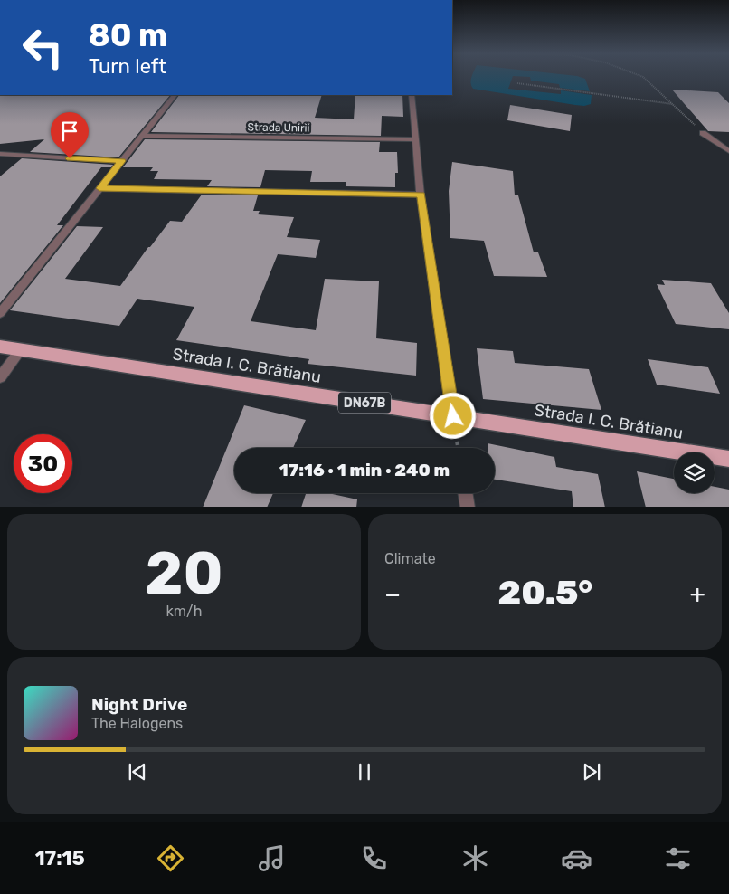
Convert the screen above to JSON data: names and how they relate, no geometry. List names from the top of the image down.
{
  "streets": {
    "main road": ["Strada I. C. Brătianu", "DN67B"],
    "street": ["Strada Unirii"]
  },
  "page": {
    "turn": ["80 m", "Turn left"],
    "limit": "30",
    "trip": "17:16 · 1 min · 240 m",
    "tile": [
      ["20", "km/h"],
      "Climate"
    ],
    "heat": ["−", "20.5°", "+"],
    "song": ["Night Drive", "The Halogens"],
    "tabs": "17:15"
  }
}
